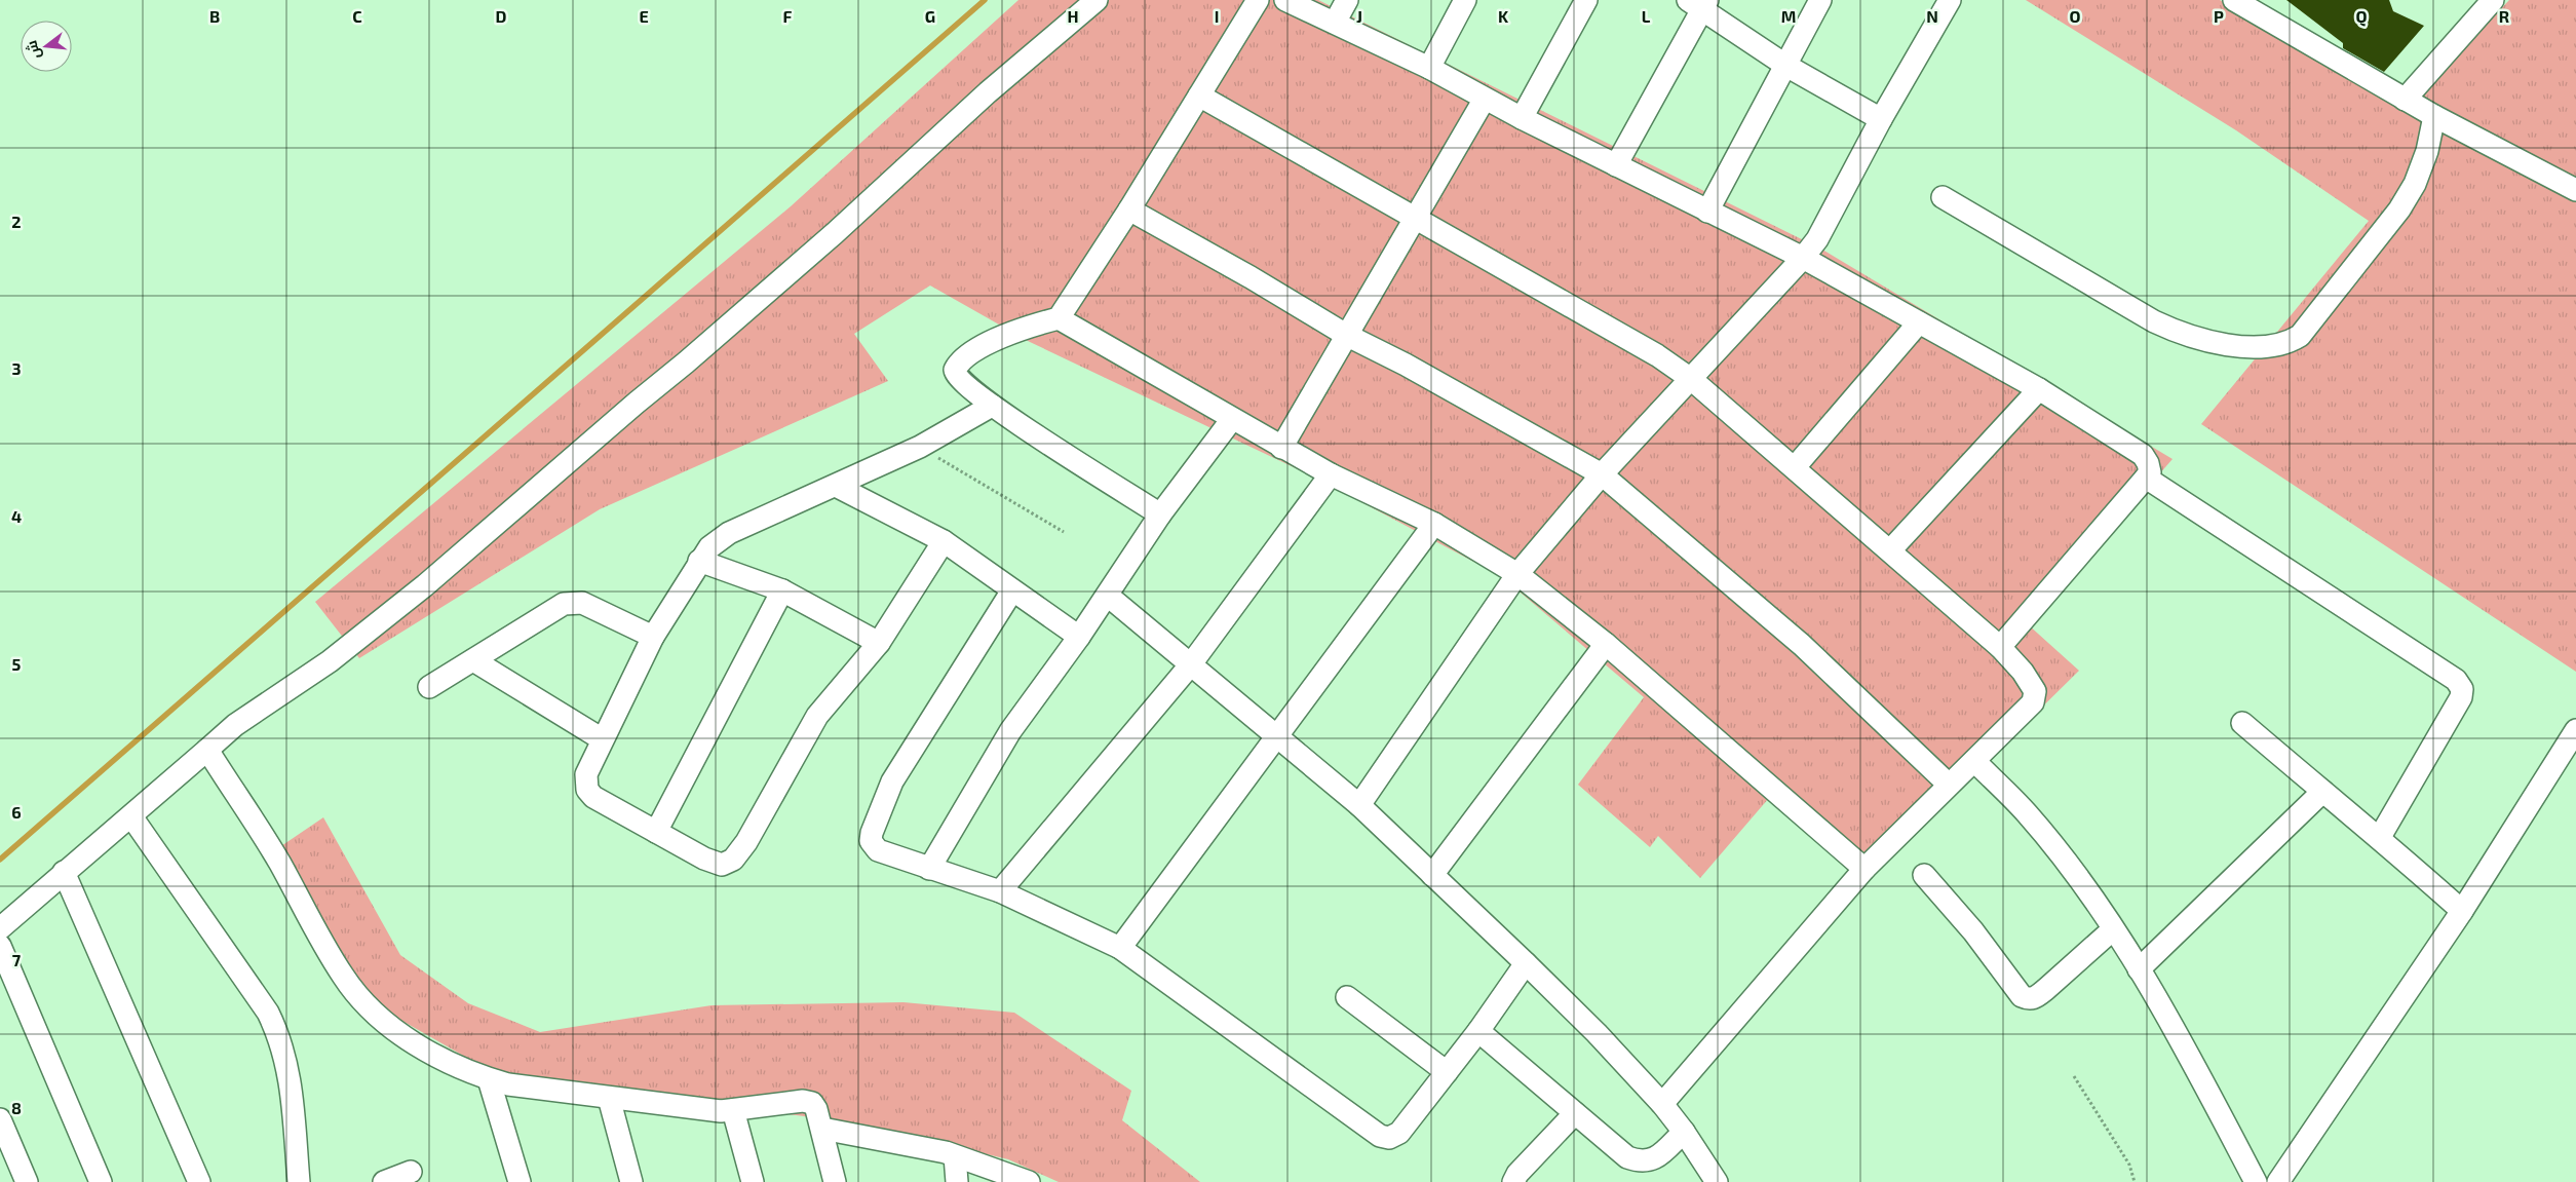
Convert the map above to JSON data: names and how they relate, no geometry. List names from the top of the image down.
{
  "north": "left",
  "grid": {
    "columns": [
      "B",
      "C",
      "D",
      "E",
      "F",
      "G",
      "H",
      "I",
      "J",
      "K",
      "L",
      "M",
      "N",
      "O",
      "P",
      "Q",
      "R"
    ],
    "rows": [
      "2",
      "3",
      "4",
      "5",
      "6",
      "7",
      "8"
    ]
  }
}
